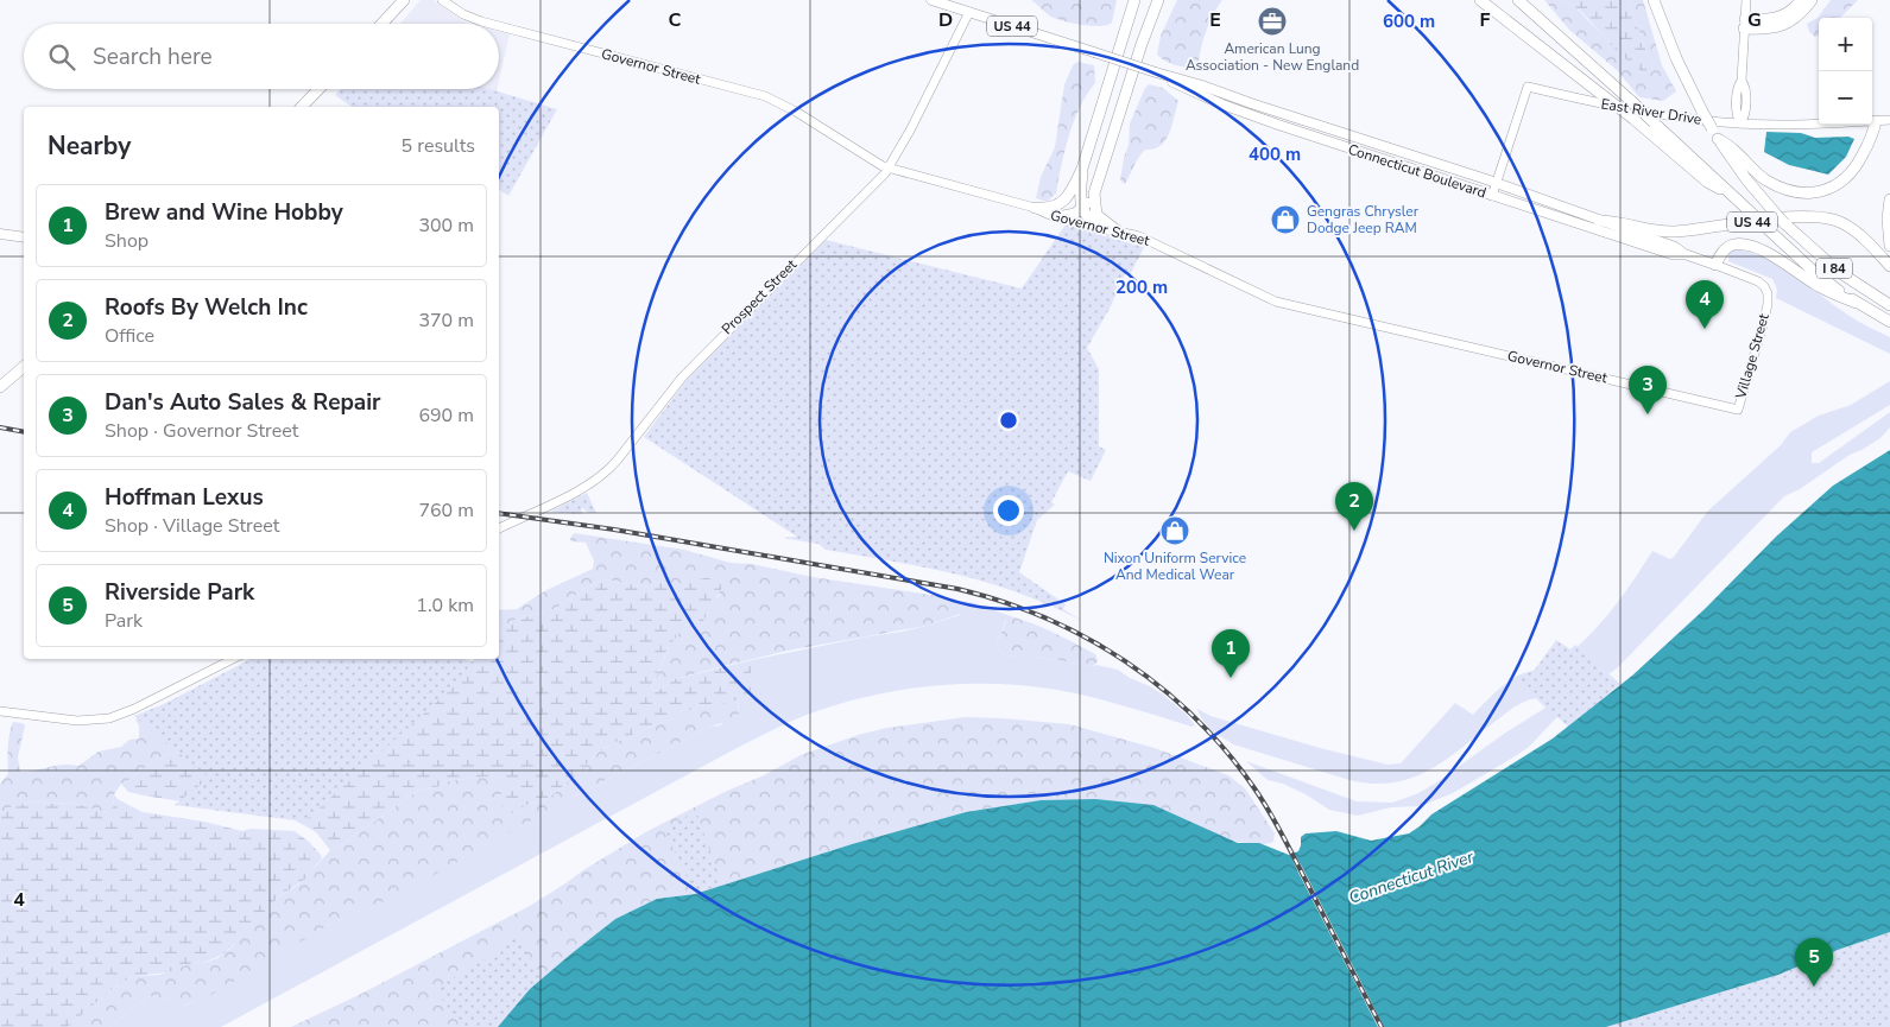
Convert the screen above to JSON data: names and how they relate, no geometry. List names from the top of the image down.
{
  "streets": {
    "highway": ["US 44", "I 84"],
    "main road": [
      "Governor Street",
      "East River Drive",
      "Connecticut Boulevard",
      "Prospect Street",
      "Village Street"
    ]
  },
  "crossings": [
    ["US 44", "Connecticut Boulevard"],
    ["US 44", "I 84"],
    ["US 44", "Village Street"],
    ["Governor Street", "Prospect Street"],
    ["Governor Street", "Village Street"],
    ["East River Drive", "Connecticut Boulevard"],
    ["Connecticut Boulevard", "Prospect Street"],
    ["Connecticut Boulevard", "Village Street"]
  ],
  "water": ["Connecticut River"],
  "places": {
    "office": ["American Lung Association - New England"],
    "shop": ["Gengras Chrysler Dodge Jeep RAM", "Nixon Uniform Service And Medical Wear"]
  },
  "page": {
    "map_buttons": ["+", "−"],
    "search": "Search here",
    "heading": ["Nearby", "5 results"],
    "list": [
      {
        "mark": "1",
        "name": "Brew and Wine Hobby",
        "note": "Shop",
        "value": "300 m"
      },
      {
        "mark": "2",
        "name": "Roofs By Welch Inc",
        "note": "Office",
        "value": "370 m"
      },
      {
        "mark": "3",
        "name": "Dan's Auto Sales & Repair",
        "note": "Shop · Governor Street",
        "value": "690 m"
      },
      {
        "mark": "4",
        "name": "Hoffman Lexus",
        "note": "Shop · Village Street",
        "value": "760 m"
      },
      {
        "mark": "5",
        "name": "Riverside Park",
        "note": "Park",
        "value": "1.0 km"
      }
    ],
    "pins": [
      "4",
      "3",
      "2",
      "1",
      "5"
    ]
  },
  "grid": {
    "columns": [
      "C",
      "D",
      "E",
      "F",
      "G"
    ],
    "rows": ["4"]
  },
  "rings": ["600 m", "400 m", "200 m"]
}
